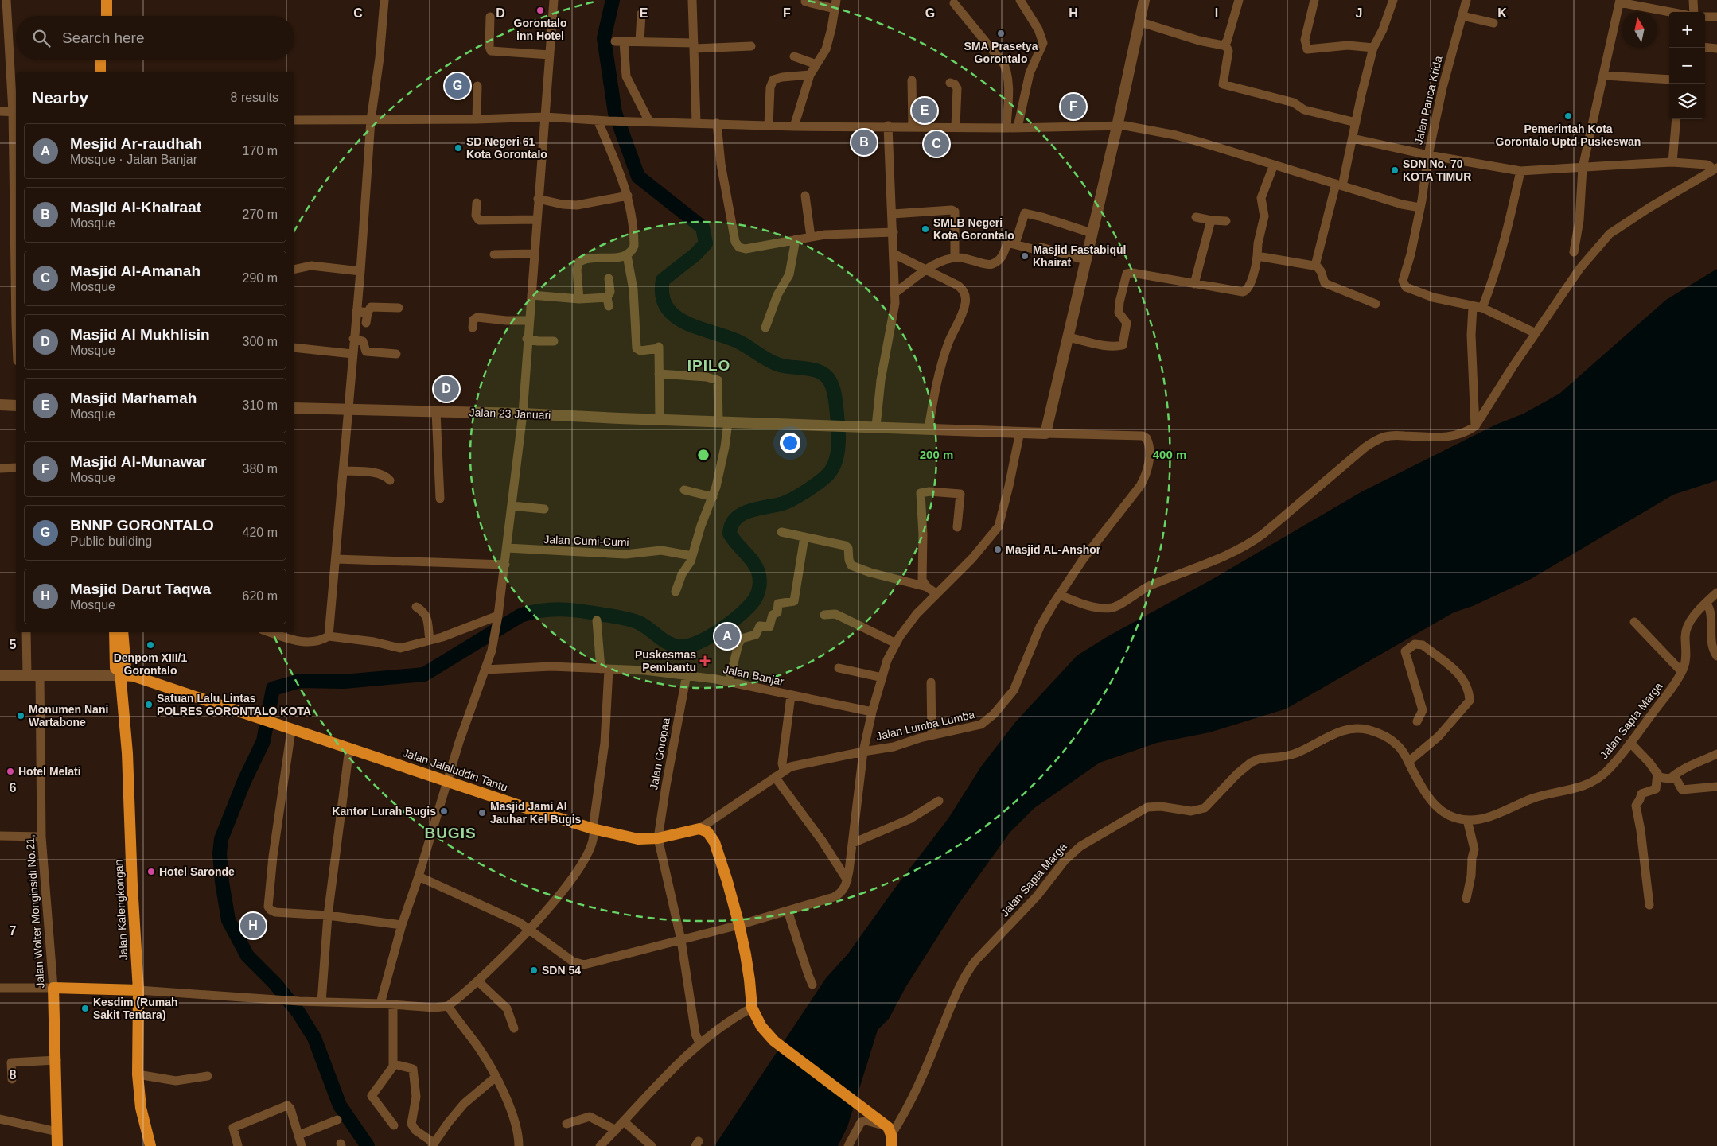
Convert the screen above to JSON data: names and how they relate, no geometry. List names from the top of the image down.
{
  "streets": {
    "highway": ["Jalan Jalaluddin Tantu", "Jalan Kalengkongan", "Jalan Wolter Monginsidi No.21,"],
    "street": [
      "Jalan Panca Krida",
      "Jalan 23 Januari",
      "Jalan Cumi-Cumi",
      "Jalan Banjar",
      "Jalan Sapta Marga",
      "Jalan Lumba Lumba",
      "Jalan Goropaa"
    ]
  },
  "crossings": [
    ["Jalan 23 Januari", "Jalan Lumba Lumba"],
    ["Jalan Banjar", "Jalan Goropaa"],
    ["Jalan Goropaa", "Jalan Jalaluddin Tantu"],
    ["Jalan Jalaluddin Tantu", "Jalan Kalengkongan"]
  ],
  "districts": ["IPILO", "BUGIS"],
  "places": {
    "other": [
      "Gorontalo inn Hotel",
      "SMA Prasetya Gorontalo",
      "Pemerintah Kota Gorontalo Uptd Puskeswan",
      "SD Negeri 61 Kota Gorontalo",
      "SDN No. 70 KOTA TIMUR",
      "SMLB Negeri Kota Gorontalo",
      "Masjid Fastabiqul Khairat",
      "Masjid AL-Anshor",
      "Denpom XIII/1 Gorontalo",
      "Satuan Lalu Lintas POLRES GORONTALO KOTA",
      "Monumen Nani Wartabone",
      "Hotel Melati",
      "Kantor Lurah Bugis",
      "Masjid Jami Al Jauhar Kel Bugis",
      "Hotel Saronde",
      "SDN 54",
      "Kesdim (Rumah Sakit Tentara)"
    ],
    "health": ["Puskesmas Pembantu"]
  },
  "north": "top",
  "page": {
    "map_buttons": ["+", "−"],
    "search": "Search here",
    "pins": [
      "G",
      "F",
      "E",
      "B",
      "C",
      "D",
      "A",
      "H"
    ],
    "heading": ["Nearby", "8 results"],
    "list": [
      {
        "mark": "A",
        "name": "Mesjid Ar-raudhah",
        "note": "Mosque · Jalan Banjar",
        "value": "170 m"
      },
      {
        "mark": "B",
        "name": "Masjid Al-Khairaat",
        "note": "Mosque",
        "value": "270 m"
      },
      {
        "mark": "C",
        "name": "Masjid Al-Amanah",
        "note": "Mosque",
        "value": "290 m"
      },
      {
        "mark": "D",
        "name": "Masjid Al Mukhlisin",
        "note": "Mosque",
        "value": "300 m"
      },
      {
        "mark": "E",
        "name": "Masjid Marhamah",
        "note": "Mosque",
        "value": "310 m"
      },
      {
        "mark": "F",
        "name": "Masjid Al-Munawar",
        "note": "Mosque",
        "value": "380 m"
      },
      {
        "mark": "G",
        "name": "BNNP GORONTALO",
        "note": "Public building",
        "value": "420 m"
      },
      {
        "mark": "H",
        "name": "Masjid Darut Taqwa",
        "note": "Mosque",
        "value": "620 m"
      }
    ]
  },
  "grid": {
    "columns": [
      "C",
      "D",
      "E",
      "F",
      "G",
      "H",
      "I",
      "J",
      "K"
    ],
    "rows": [
      "5",
      "6",
      "7",
      "8"
    ]
  },
  "rings": ["200 m", "400 m"]
}
